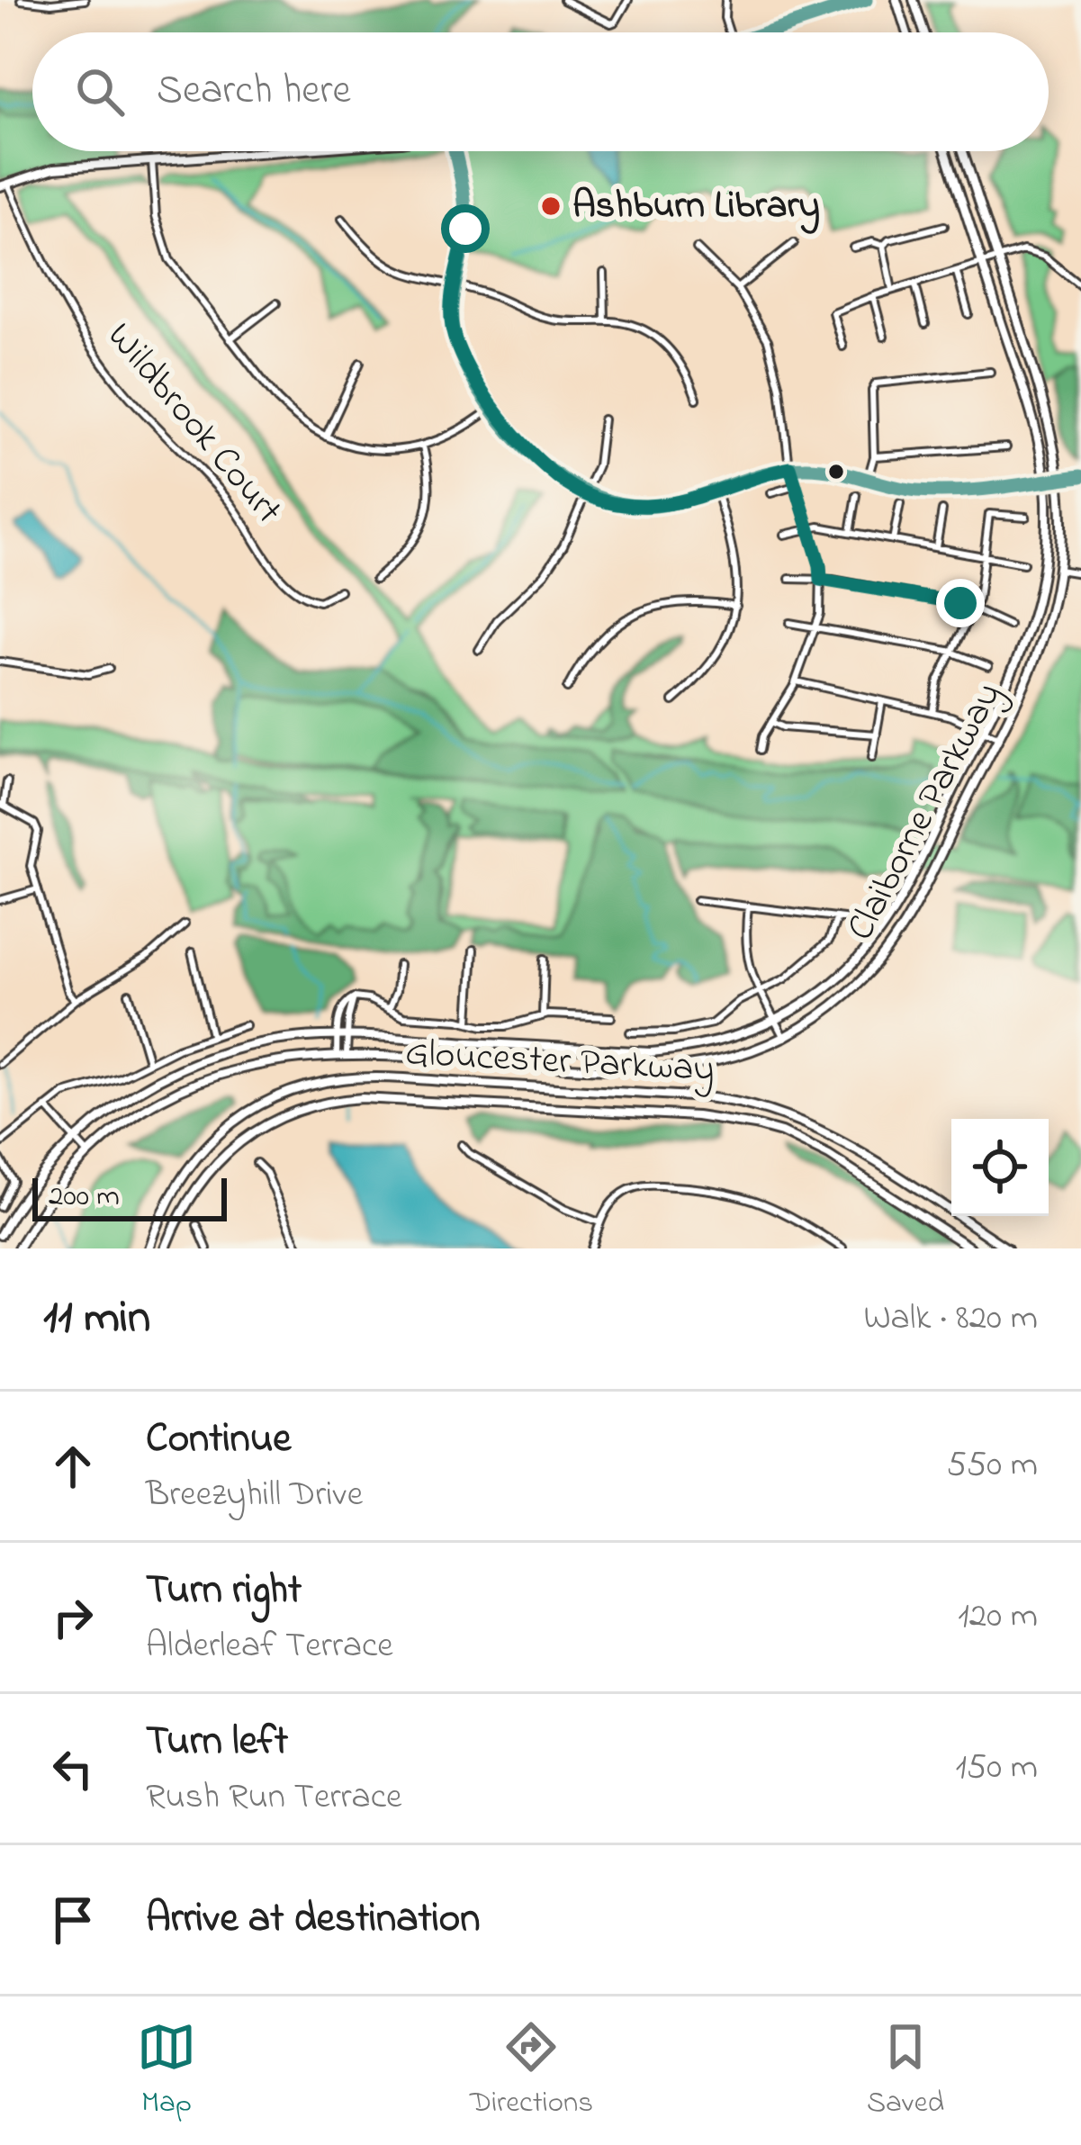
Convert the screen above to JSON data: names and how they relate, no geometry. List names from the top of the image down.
{
  "streets": {
    "main road": ["Claiborne Parkway", "Gloucester Parkway"],
    "street": ["Wildbrook Court"]
  },
  "places": ["Ashburn Library"],
  "scale_bar": "200 m",
  "page": {
    "search": "Search here",
    "scale": "200 m",
    "heading": ["11 min", "Walk · 820 m"],
    "list": [
      ["Continue", "Breezyhill Drive", "550 m"],
      ["Turn right", "Alderleaf Terrace", "120 m"],
      ["Turn left", "Rush Run Terrace", "150 m"],
      "Arrive at destination"
    ],
    "nav": ["Map", "Directions", "Saved"]
  }
}
